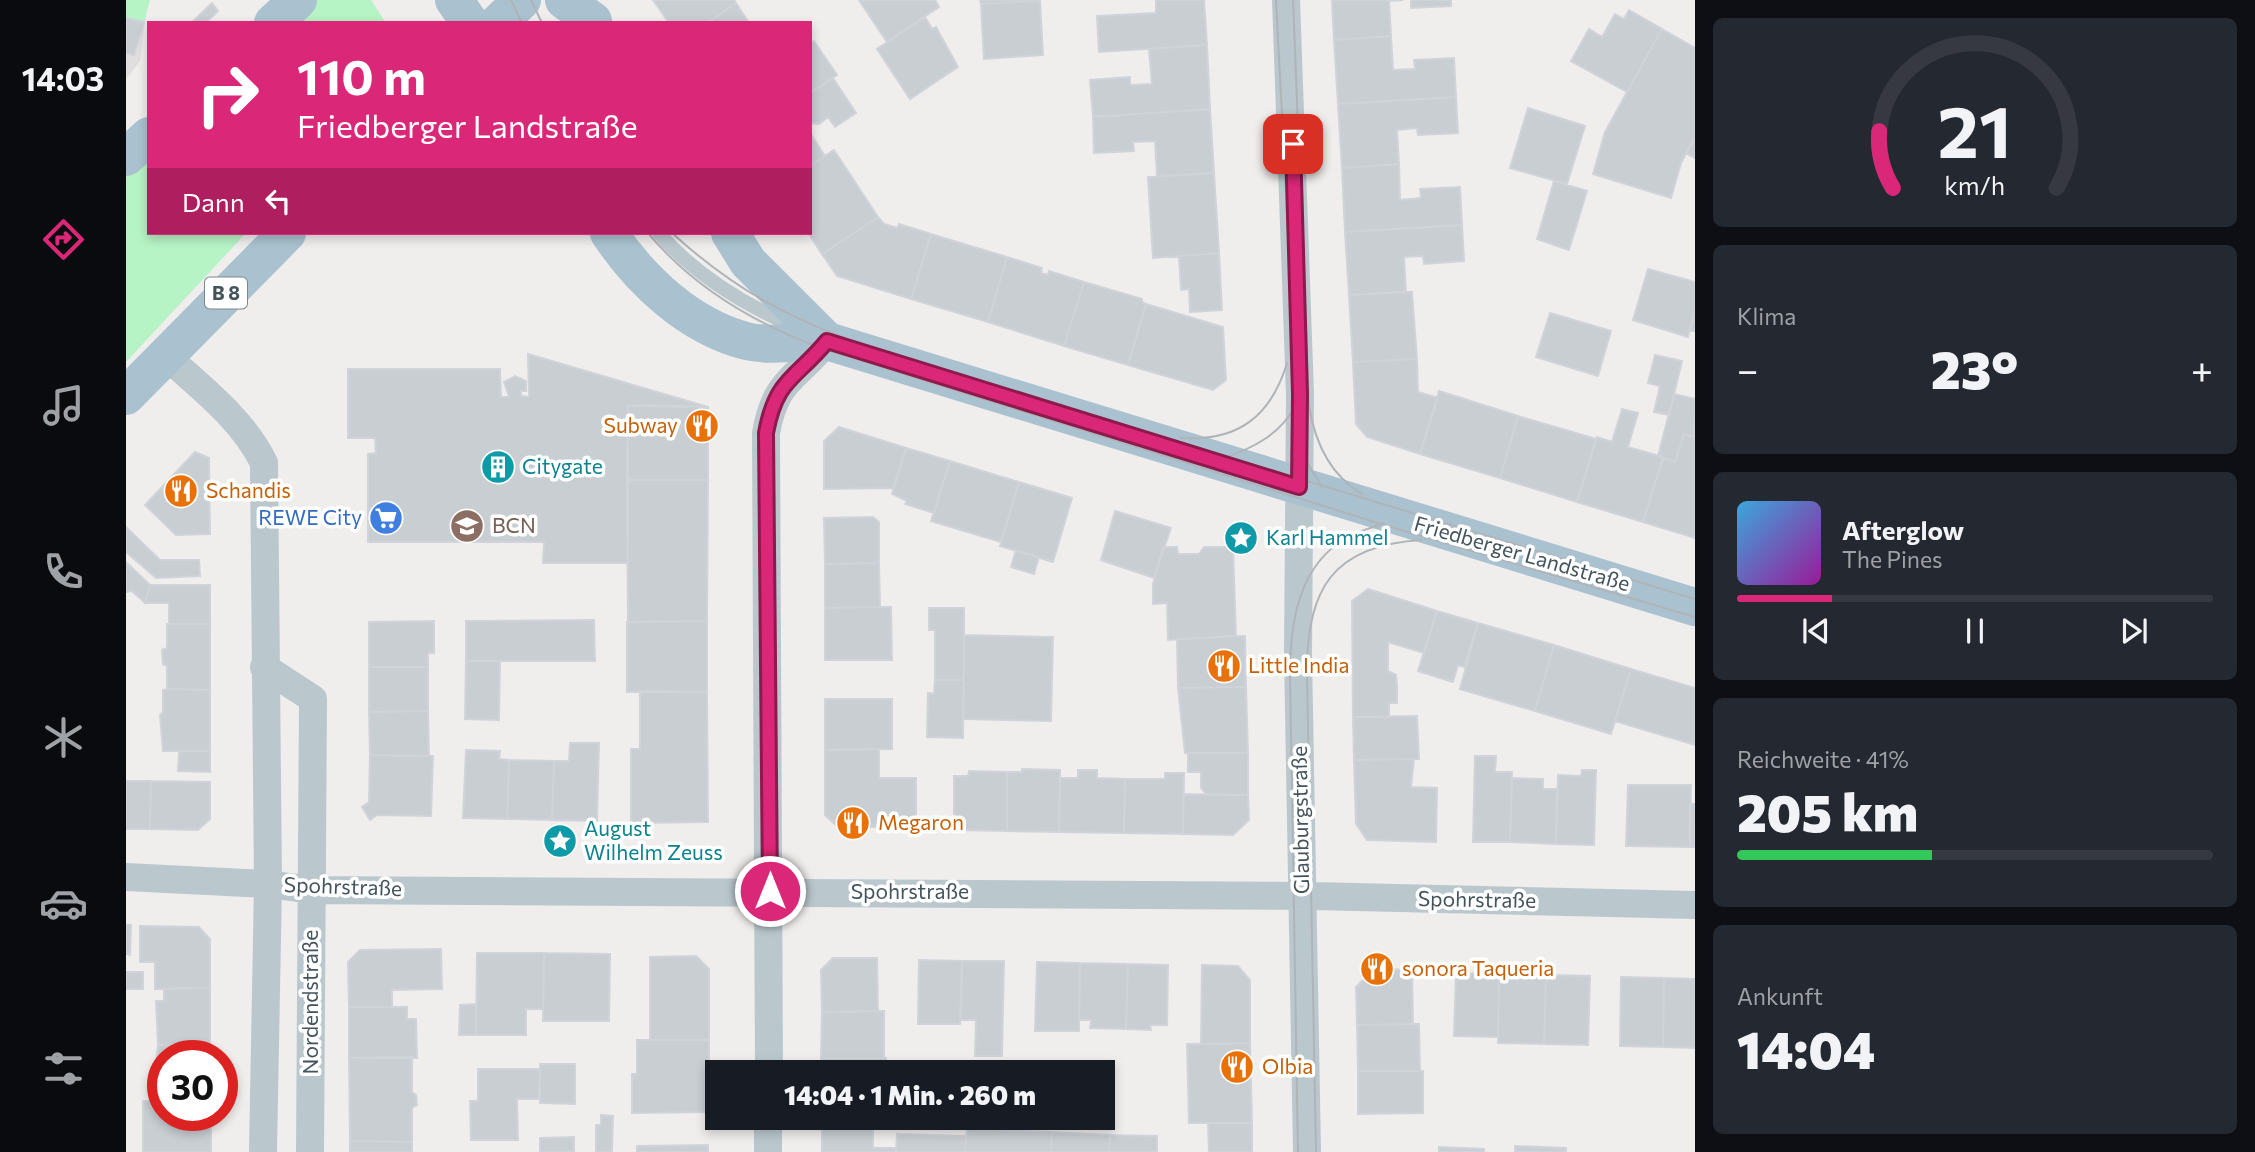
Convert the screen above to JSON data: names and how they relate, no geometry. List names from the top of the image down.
{
  "streets": {
    "main road": ["B 8", "Friedberger Landstraße"],
    "street": ["Glauburgstraße", "Spohrstraße", "Nordendstraße"]
  },
  "crossings": [
    ["B 8", "Nordendstraße"],
    ["Friedberger Landstraße", "Glauburgstraße"],
    ["Glauburgstraße", "Spohrstraße"],
    ["Spohrstraße", "Nordendstraße"]
  ],
  "places": {
    "restaurant": [
      "Subway",
      "Schandis",
      "Little India",
      "Megaron",
      "sonora Taqueria",
      "Olbia"
    ],
    "building": ["Citygate"],
    "supermarket": ["REWE City"],
    "school or university": ["BCN"],
    "place": ["Karl Hammel", "August Wilhelm Zeuss"]
  },
  "page": {
    "tabs": "14:03",
    "turn": ["110 m", "Friedberger Landstraße"],
    "then": "Dann",
    "tile": [
      "Klima",
      ["Reichweite · 41%", "205 km"],
      ["Ankunft", "14:04"]
    ],
    "heat": ["−", "23°", "+"],
    "song": ["Afterglow", "The Pines"],
    "limit": "30",
    "trip": "14:04 · 1 Min. · 260 m",
    "gauge": ["21", "km/h"]
  }
}
